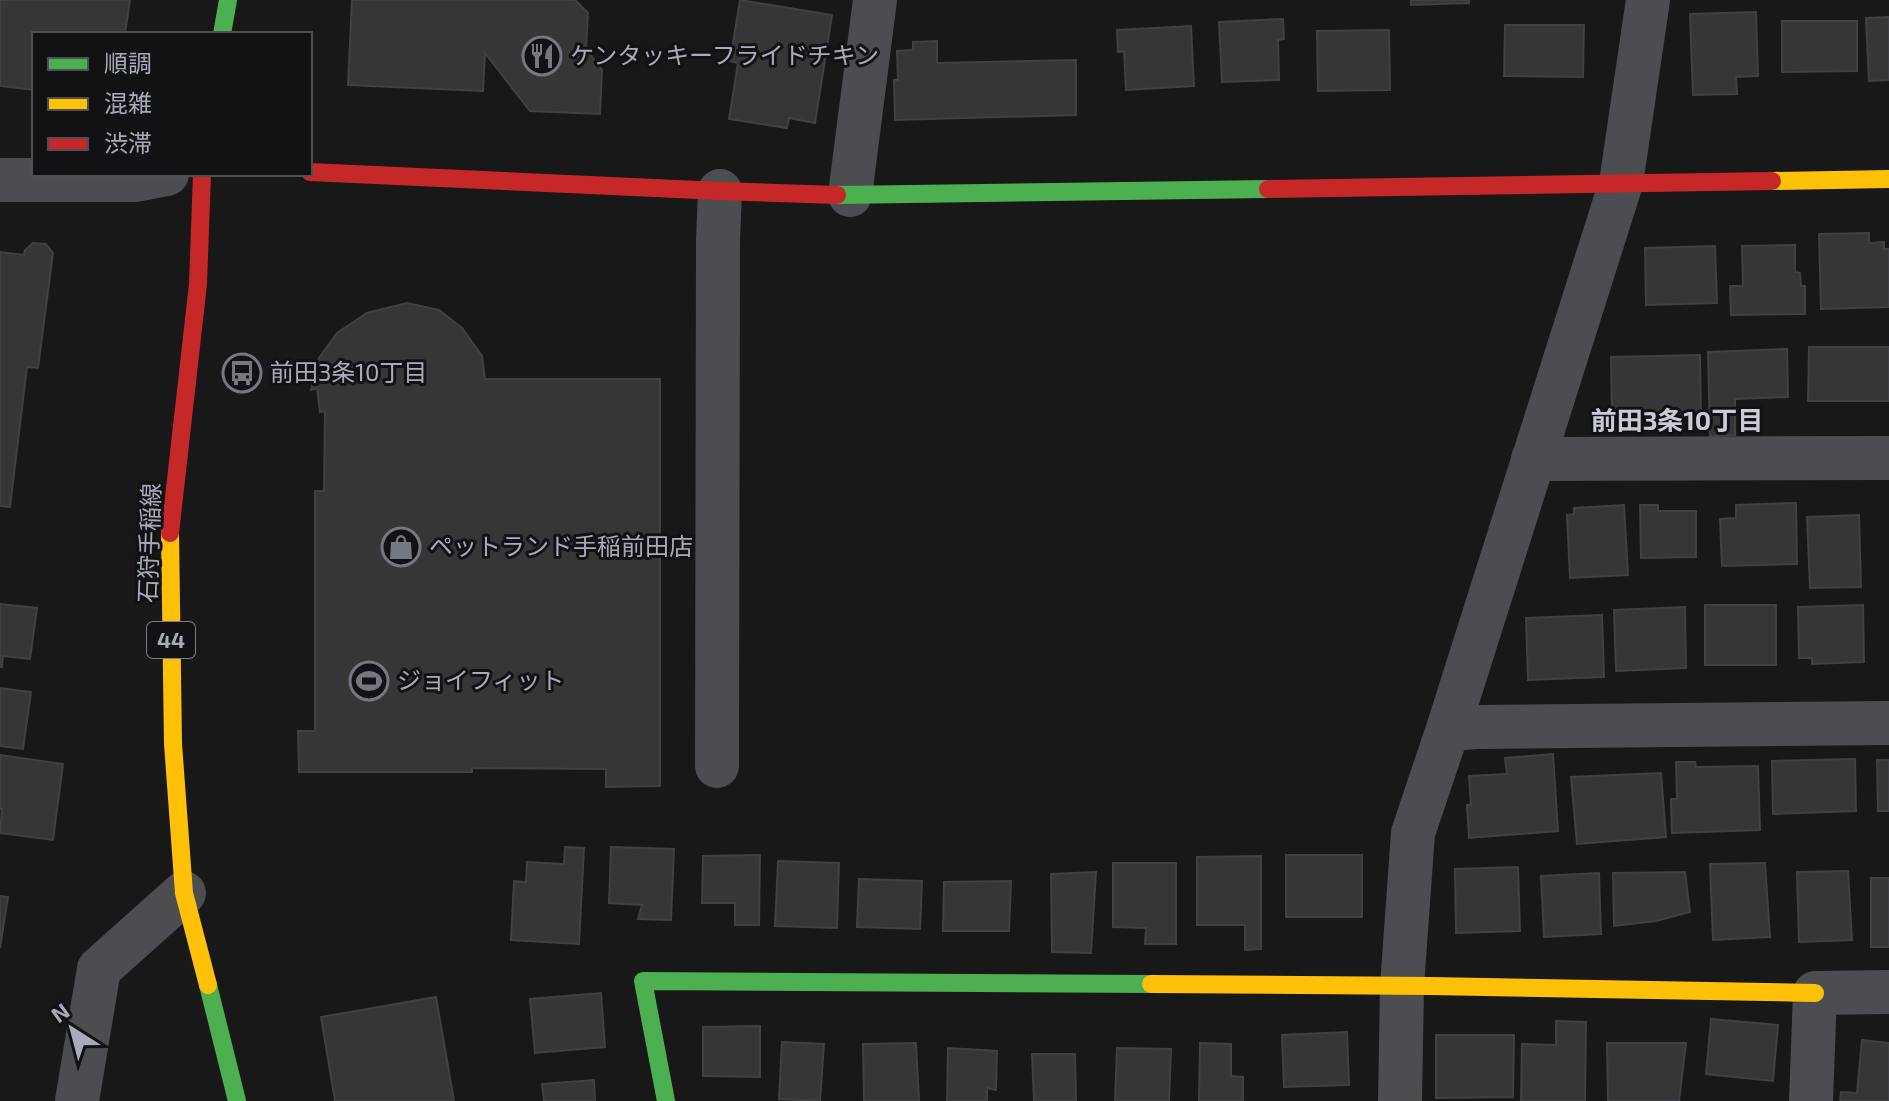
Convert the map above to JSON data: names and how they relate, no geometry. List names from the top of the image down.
{
  "streets": {
    "street": ["石狩手稲線", "44"]
  },
  "districts": ["前田3条10丁目"],
  "places": {
    "restaurant": ["ケンタッキーフライドチキン"],
    "bus stop": ["前田3条10丁目"],
    "shop": ["ペットランド手稲前田店"],
    "sports": ["ジョイフィット"]
  },
  "legend": ["順調", "混雑", "渋滞"],
  "north": "top left"
}
